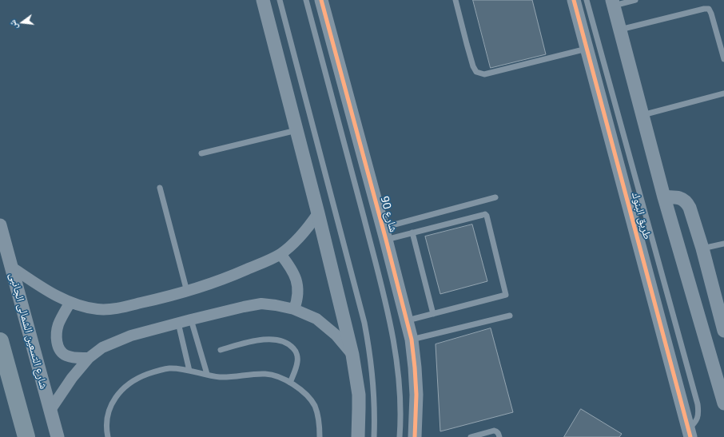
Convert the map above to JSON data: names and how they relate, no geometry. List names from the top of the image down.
{
  "streets": {
    "street": ["شارع 90", "طريق البنوك", "شارع التسعين الشمالى الجانبى"]
  },
  "north": "left"
}
